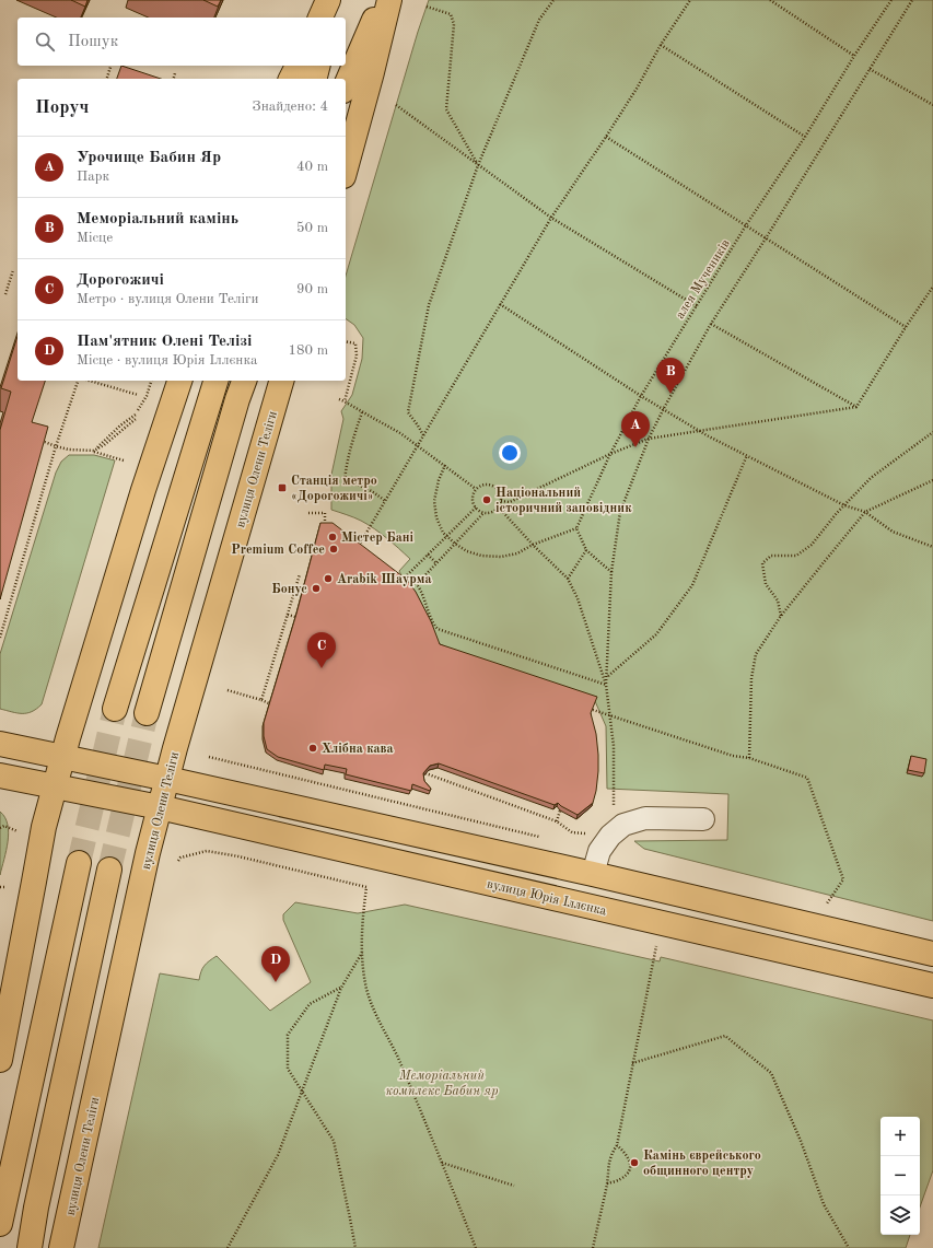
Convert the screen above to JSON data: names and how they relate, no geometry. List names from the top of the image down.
{
  "streets": {
    "main road": ["вулиця Олени Теліги", "вулиця Юрія Іллєнка"],
    "path": ["алея Мучеників"]
  },
  "crossings": [
    ["вулиця Олени Теліги", "вулиця Юрія Іллєнка"]
  ],
  "parks": ["Меморіальний комплекс Бабин яр"],
  "places": {
    "transit": ["Станція метро «Дорогожичі»"],
    "other": [
      "Національний історичний заповідник",
      "Містер Бані",
      "Premium Coffee",
      "Arabik Шаурма",
      "Бонус",
      "Хлібна кава",
      "Камінь єврейського общинного центру"
    ]
  },
  "page": {
    "search": "Пошук",
    "heading": ["Поруч", "Знайдено: 4"],
    "list": [
      {
        "mark": "A",
        "name": "Урочище Бабин Яр",
        "note": "Парк",
        "value": "40 m"
      },
      {
        "mark": "B",
        "name": "Меморіальний камінь",
        "note": "Місце",
        "value": "50 m"
      },
      {
        "mark": "C",
        "name": "Дорогожичі",
        "note": "Метро · вулиця Олени Теліги",
        "value": "90 m"
      },
      {
        "mark": "D",
        "name": "Пам'ятник Олені Телізі",
        "note": "Місце · вулиця Юрія Іллєнка",
        "value": "180 m"
      }
    ],
    "pins": [
      "B",
      "A",
      "C",
      "D"
    ],
    "map_buttons": ["+", "−"]
  }
}
